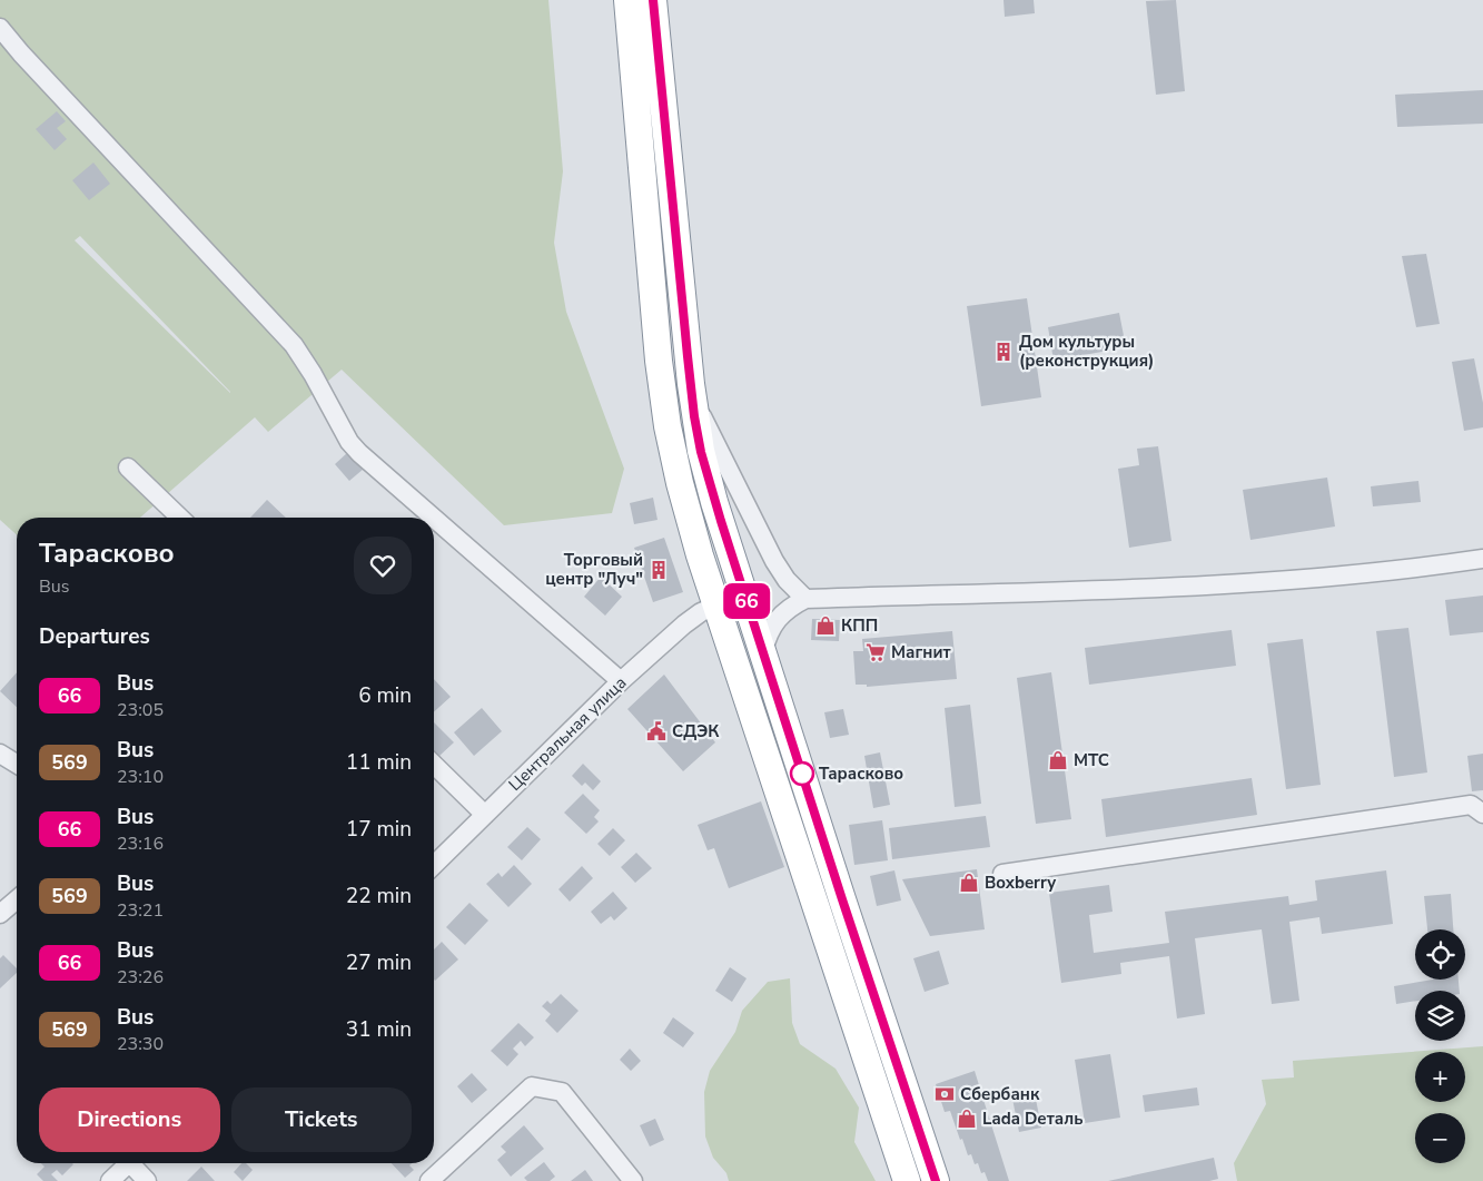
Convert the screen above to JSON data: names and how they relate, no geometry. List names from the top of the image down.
{
  "streets": {
    "street": ["Центральная улица"]
  },
  "places": {
    "building": ["Дом культуры (реконструкция)", "Торговый центр \"Луч\""],
    "shop": [
      "КПП",
      "МТС",
      "Boxberry",
      "Lada Dеталь"
    ],
    "supermarket": ["Магнит"],
    "public building": ["СДЭК"],
    "other": ["Тарасково"],
    "bank": ["Сбербанк"]
  },
  "lines": ["bus line 66"],
  "page": {
    "on_map": "66",
    "heading": [
      ["Тарасково", "Bus"],
      "Departures"
    ],
    "list": [
      {
        "mark": "66",
        "name": "Bus",
        "note": "23:05",
        "value": "6 min"
      },
      {
        "mark": "569",
        "name": "Bus",
        "note": "23:10",
        "value": "11 min"
      },
      {
        "mark": "66",
        "name": "Bus",
        "note": "23:16",
        "value": "17 min"
      },
      {
        "mark": "569",
        "name": "Bus",
        "note": "23:21",
        "value": "22 min"
      },
      {
        "mark": "66",
        "name": "Bus",
        "note": "23:26",
        "value": "27 min"
      },
      {
        "mark": "569",
        "name": "Bus",
        "note": "23:30",
        "value": "31 min"
      }
    ],
    "map_buttons": ["+", "−"],
    "buttons": ["Directions", "Tickets"]
  }
}
